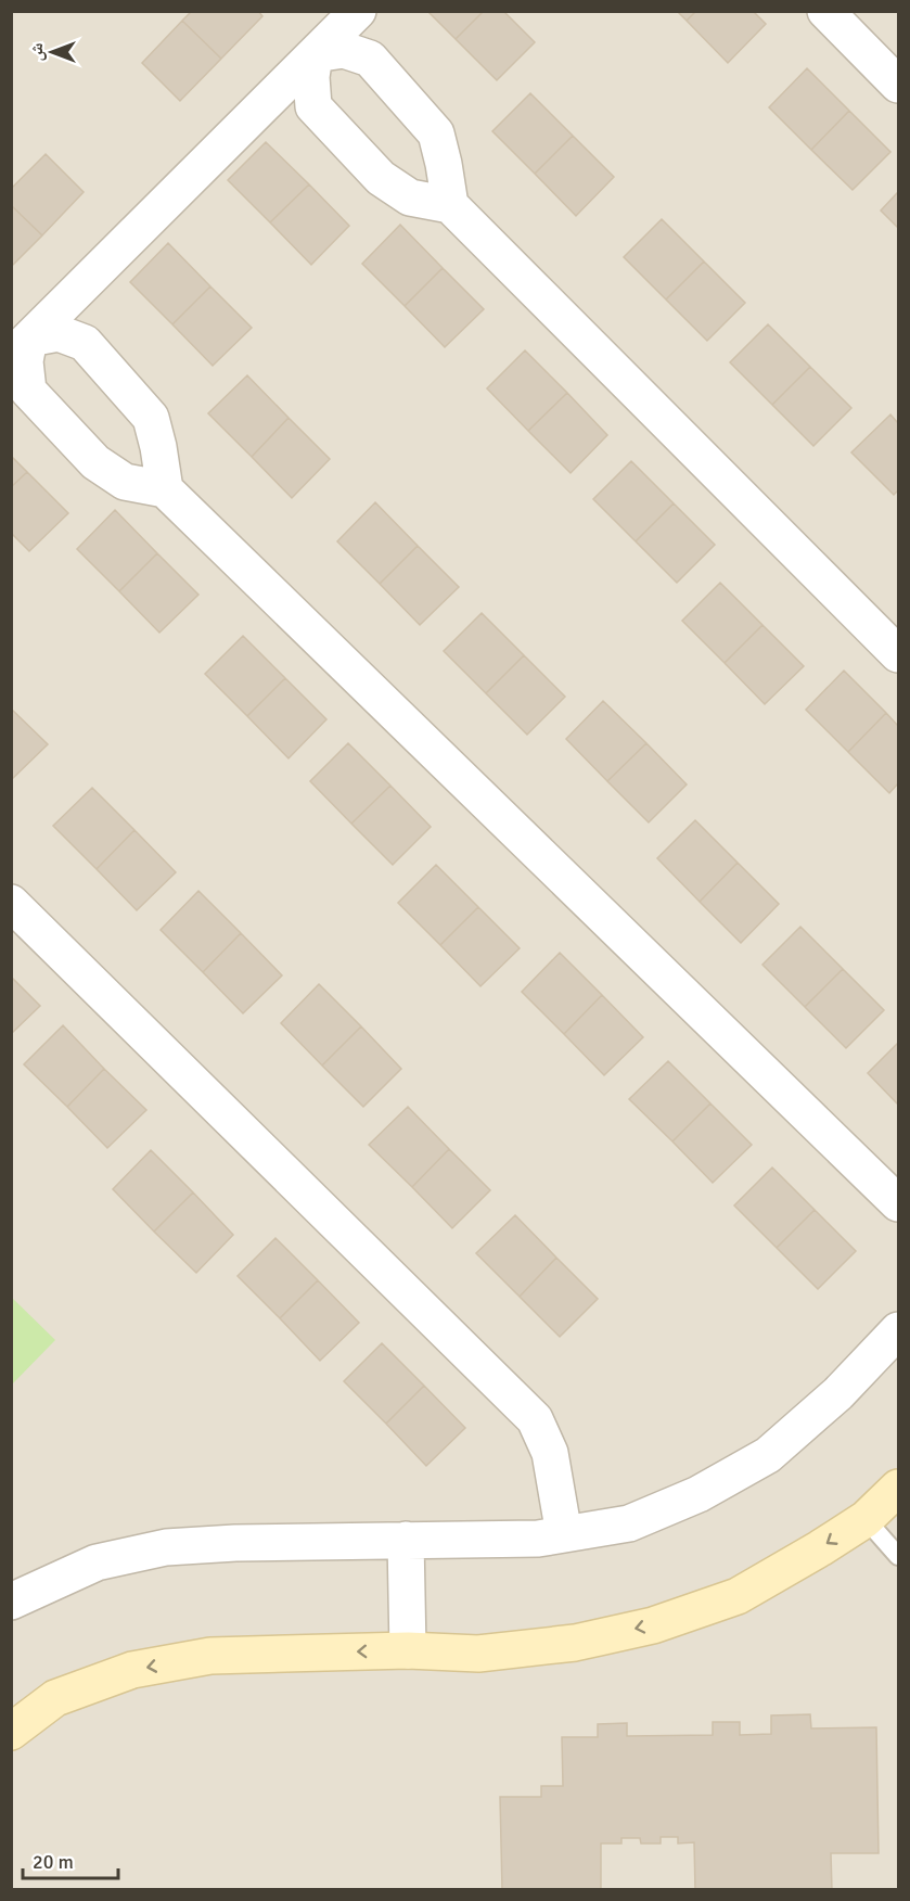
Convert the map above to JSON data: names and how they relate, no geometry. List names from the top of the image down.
{
  "scale_bar": "20 m",
  "north": "left"
}
